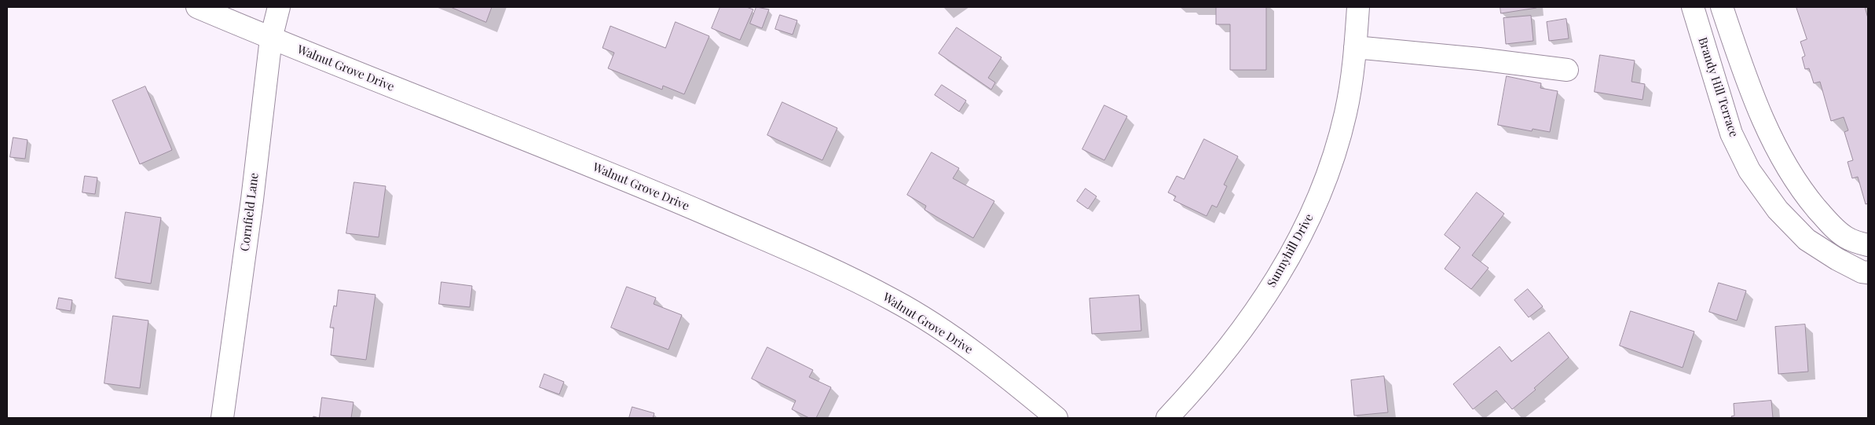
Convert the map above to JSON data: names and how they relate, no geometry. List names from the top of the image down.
{
  "streets": {
    "street": [
      "Walnut Grove Drive",
      "Brandy Hill Terrace",
      "Cornfield Lane",
      "Sunnyhill Drive"
    ]
  },
  "crossings": [
    ["Walnut Grove Drive", "Cornfield Lane"]
  ]
}
